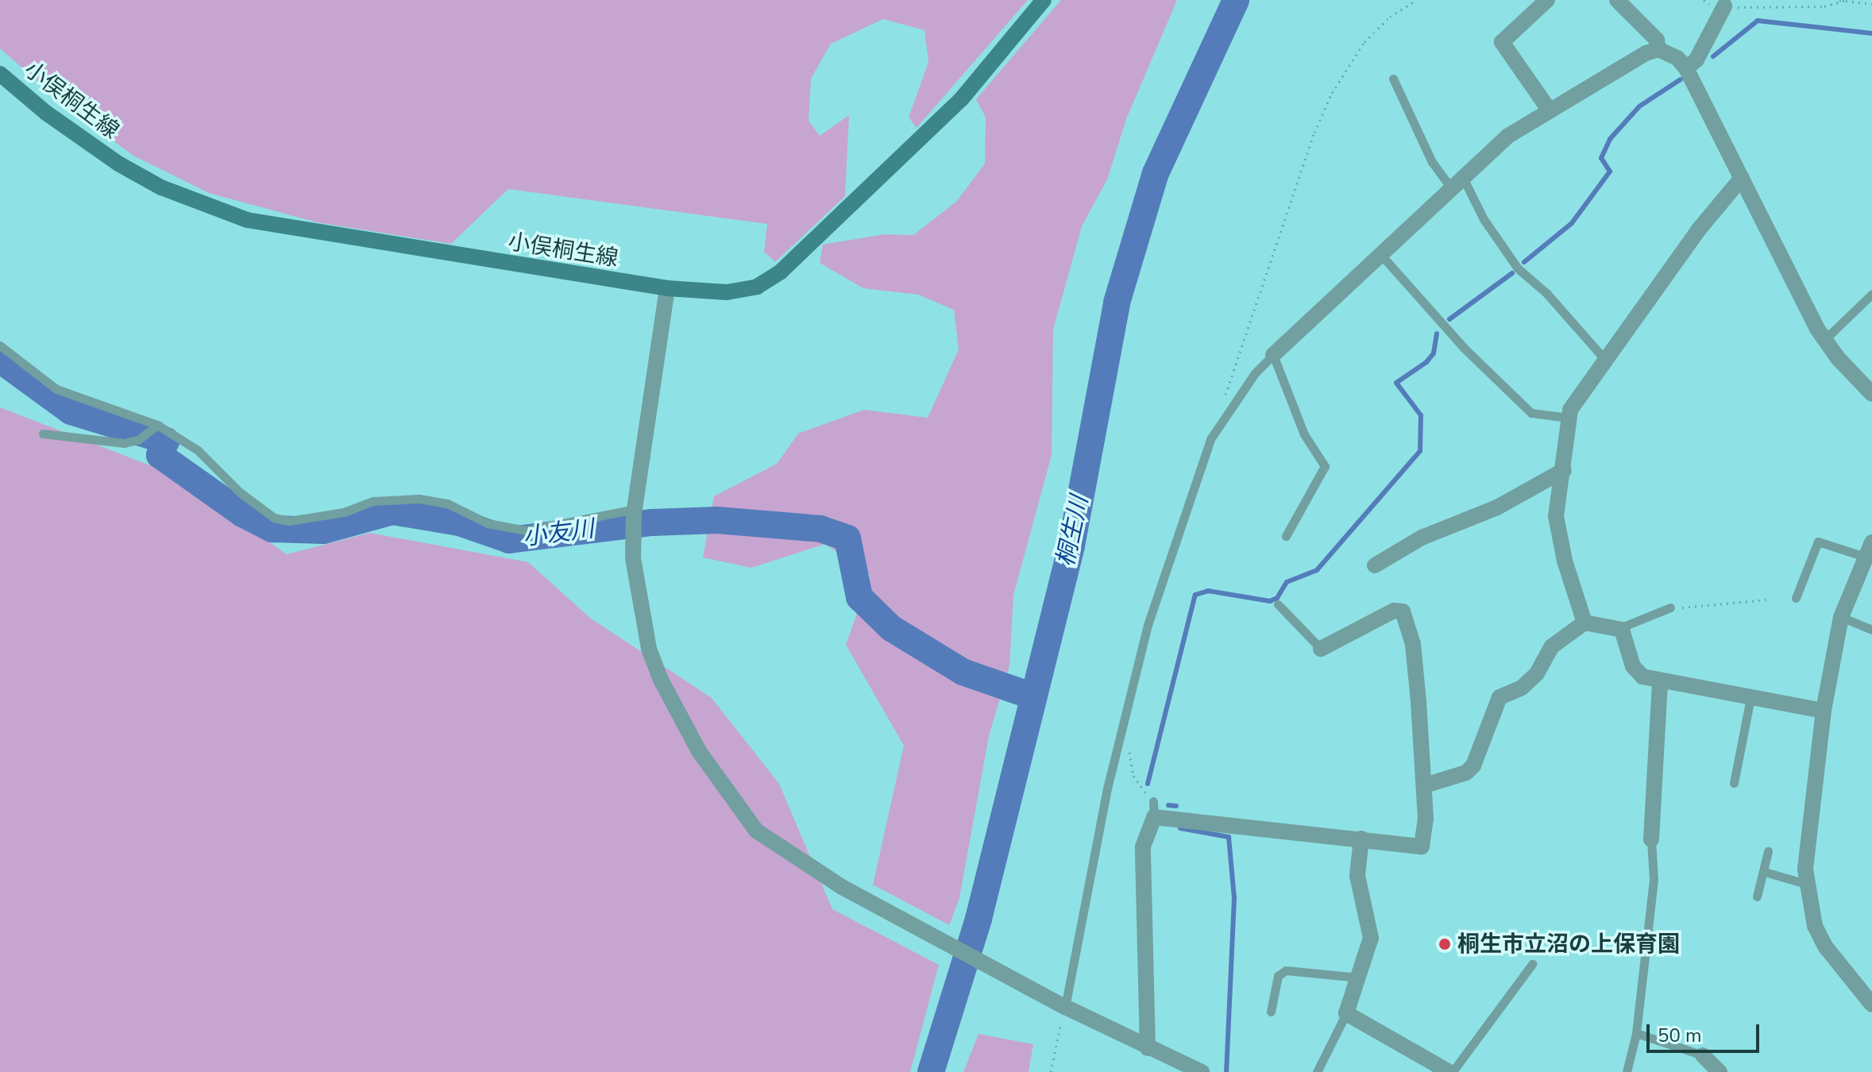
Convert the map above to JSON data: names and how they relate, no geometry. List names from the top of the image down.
{
  "streets": {
    "main road": ["小俣桐生線"]
  },
  "water": ["桐生川", "小友川"],
  "places": ["桐生市立沼の上保育園"],
  "scale_bar": "50 m"
}
